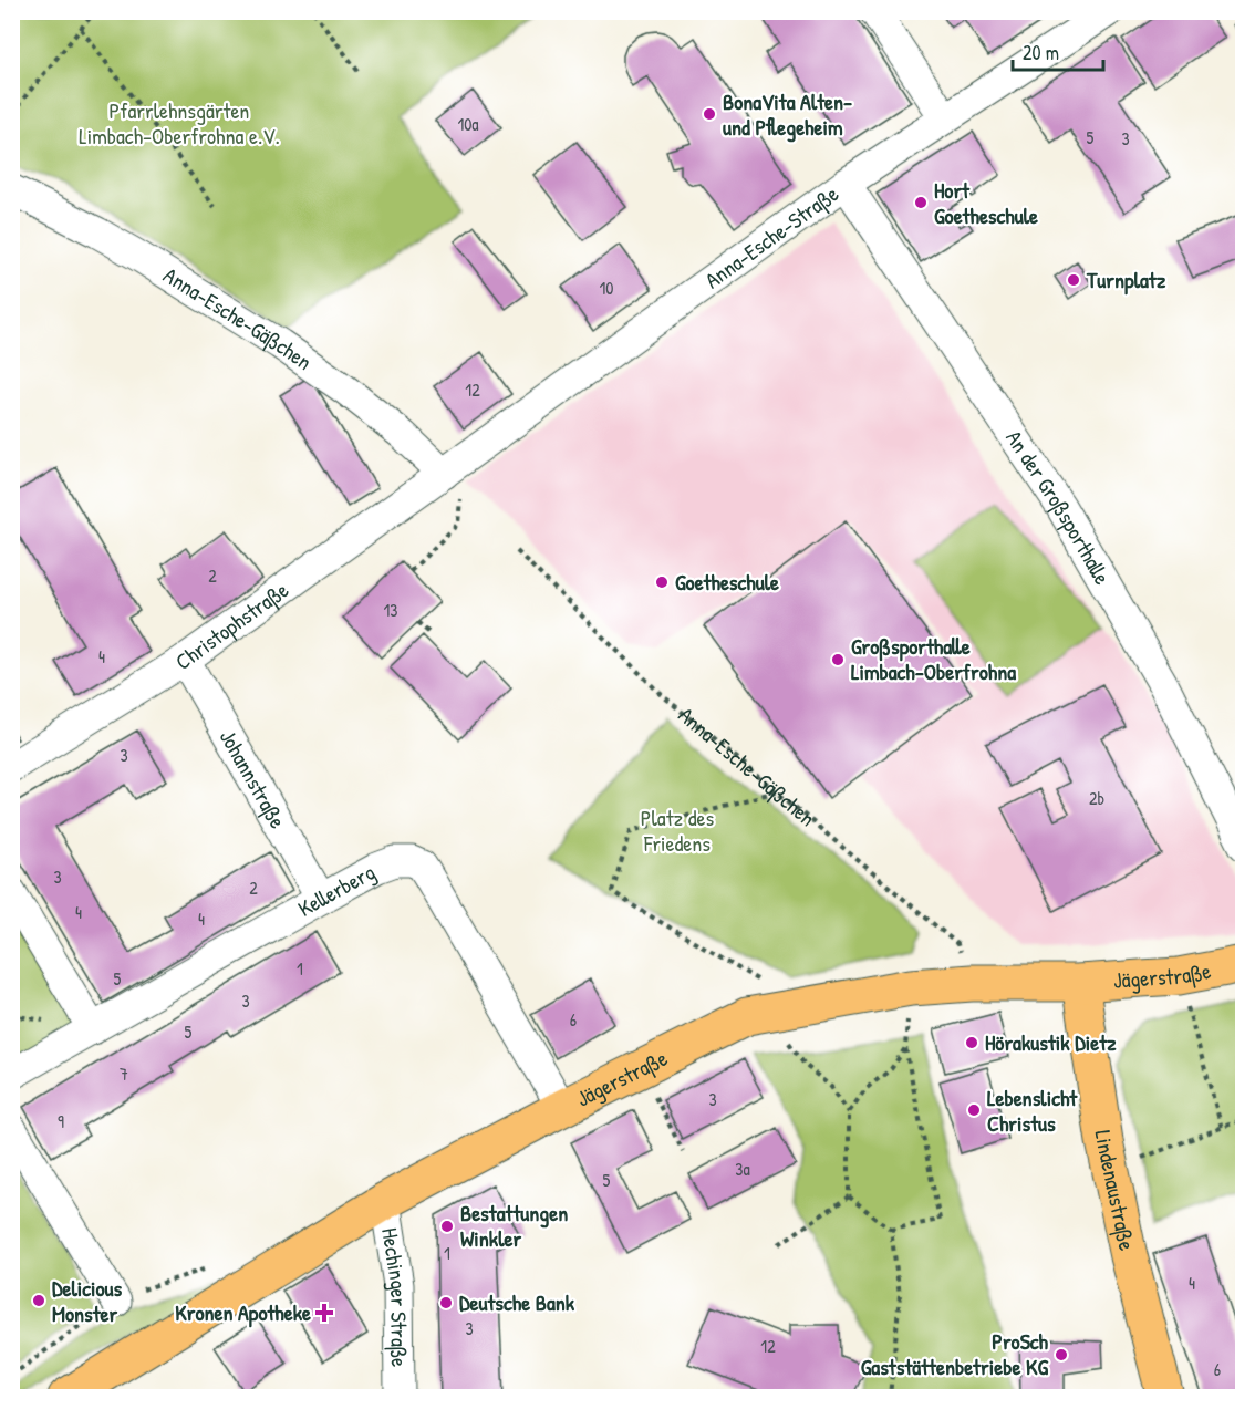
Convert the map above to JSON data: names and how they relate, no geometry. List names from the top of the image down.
{
  "streets": {
    "main road": ["Jägerstraße", "Lindenaustraße"],
    "street": [
      "Anna-Esche-Straße",
      "Anna-Esche-Gäßchen",
      "An der Großsporthalle",
      "Christophstraße",
      "Johannstraße",
      "Kellerberg",
      "Hechinger Straße"
    ]
  },
  "crossings": [
    ["Anna-Esche-Straße", "Anna-Esche-Gäßchen"],
    ["Anna-Esche-Straße", "An der Großsporthalle"],
    ["Anna-Esche-Straße", "Christophstraße"],
    ["Anna-Esche-Gäßchen", "Christophstraße"],
    ["Anna-Esche-Gäßchen", "Jägerstraße"],
    ["Christophstraße", "Johannstraße"],
    ["Johannstraße", "Kellerberg"],
    ["Kellerberg", "Jägerstraße"],
    ["Jägerstraße", "Lindenaustraße"],
    ["Jägerstraße", "Hechinger Straße"]
  ],
  "parks": ["Pfarrlehnsgärten Limbach-Oberfrohna e.V.", "Platz des Friedens"],
  "places": {
    "other": [
      "BonaVita Alten- und Pflegeheim",
      "Hort Goetheschule",
      "Turnplatz",
      "Goetheschule",
      "Großsporthalle Limbach-Oberfrohna",
      "Hörakustik Dietz",
      "Lebenslicht Christus",
      "Bestattungen Winkler",
      "Delicious Monster",
      "Deutsche Bank",
      "ProSch Gaststättenbetriebe KG"
    ],
    "health": ["Kronen Apotheke"]
  },
  "house_numbers": [
    "10a",
    "5",
    "3",
    "10",
    "12",
    "2",
    "13",
    "4",
    "3",
    "2b",
    "3",
    "2",
    "4",
    "4",
    "1",
    "5",
    "3",
    "6",
    "5",
    "7",
    "3",
    "9",
    "3a",
    "5",
    "1",
    "4",
    "3",
    "12",
    "6"
  ],
  "scale_bar": "20 m"
}
